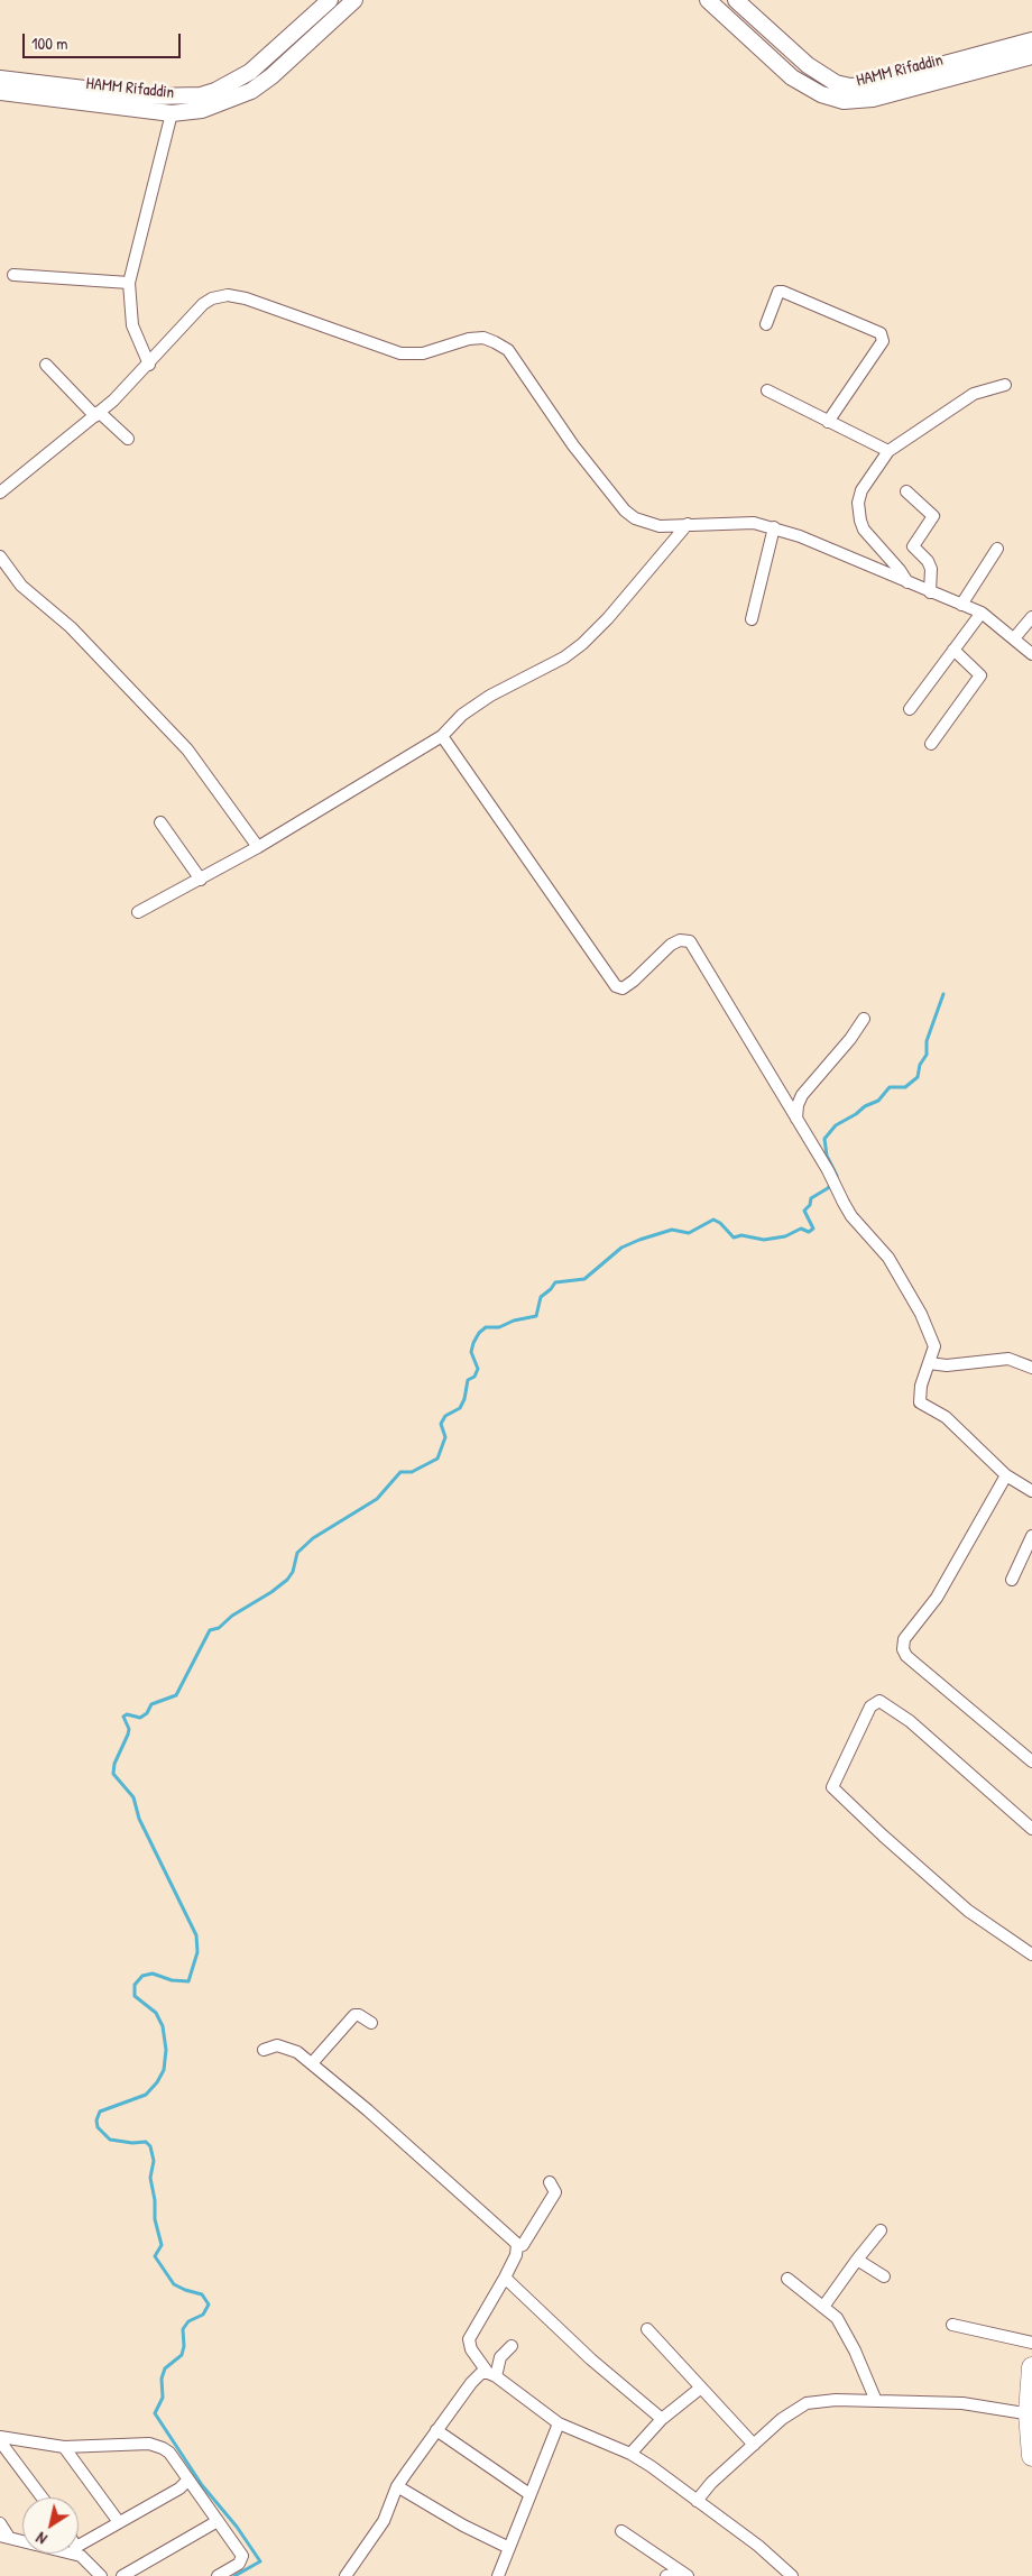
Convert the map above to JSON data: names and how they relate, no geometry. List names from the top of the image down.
{
  "streets": {
    "main road": ["HAMM Rifaddin"]
  },
  "scale_bar": "100 m",
  "north": "bottom left"
}
